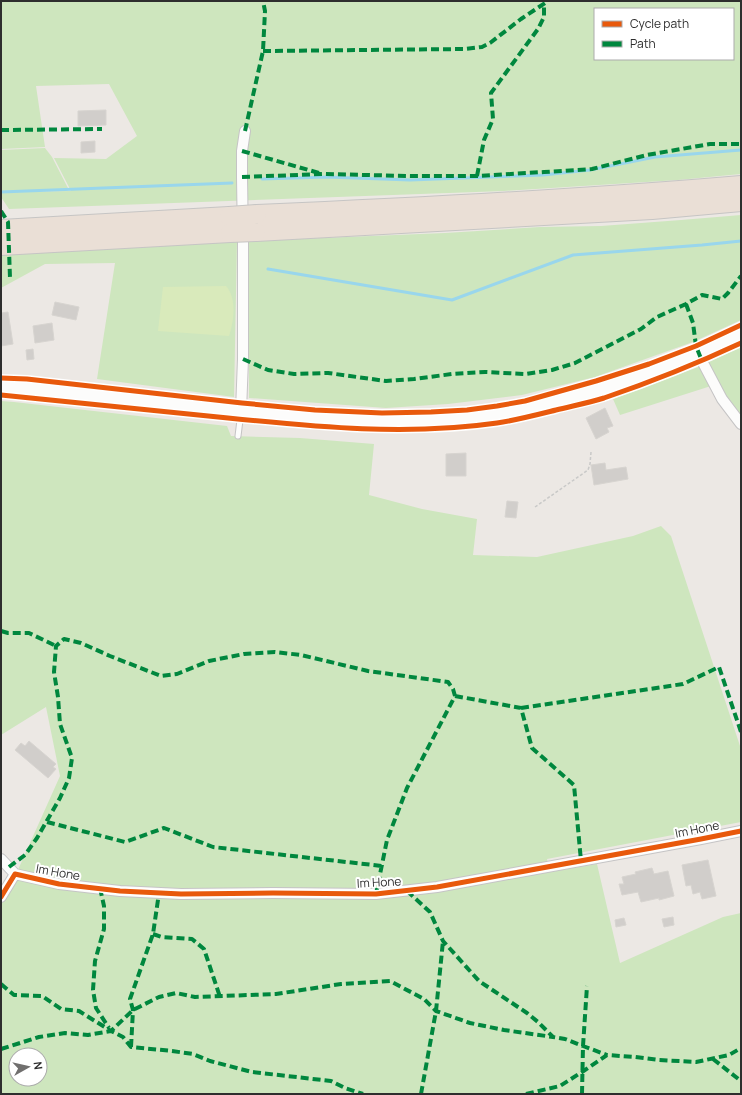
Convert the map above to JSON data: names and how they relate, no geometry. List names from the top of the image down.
{
  "streets": {
    "street": ["Im Hone"]
  },
  "legend": ["Cycle path", "Path"],
  "north": "right"
}
